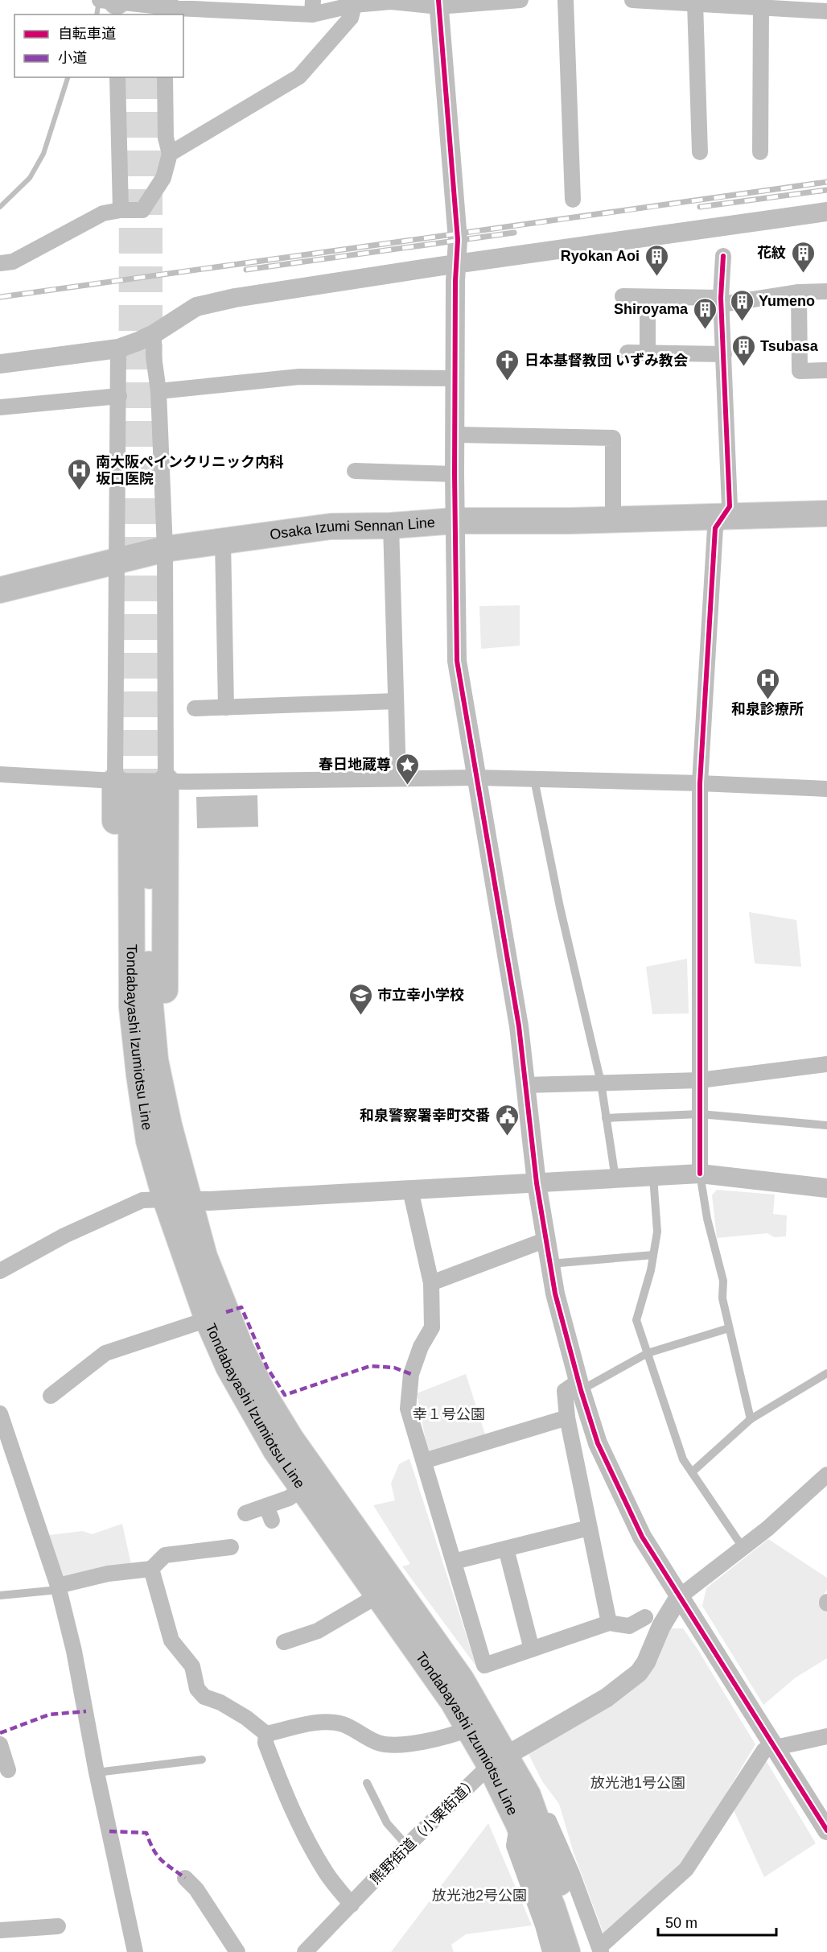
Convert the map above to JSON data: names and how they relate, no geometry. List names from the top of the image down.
{
  "streets": {
    "main road": ["Osaka Izumi Sennan Line", "Tondabayashi Izumiotsu Line"],
    "street": ["熊野街道（小栗街道）"]
  },
  "crossings": [
    ["Tondabayashi Izumiotsu Line", "熊野街道（小栗街道）"]
  ],
  "parks": ["幸１号公園", "放光池1号公園", "放光池2号公園"],
  "places": {
    "building": [
      "花紋",
      "Ryokan Aoi",
      "Yumeno",
      "Shiroyama",
      "Tsubasa"
    ],
    "church": ["日本基督教団 いずみ教会"],
    "hospital": ["南大阪ペインクリニック内科 坂口医院", "和泉診療所"],
    "place": ["春日地蔵尊"],
    "school or university": ["市立幸小学校"],
    "public building": ["和泉警察署幸町交番"]
  },
  "legend": ["自転車道", "小道"],
  "scale_bar": "50 m"
}
